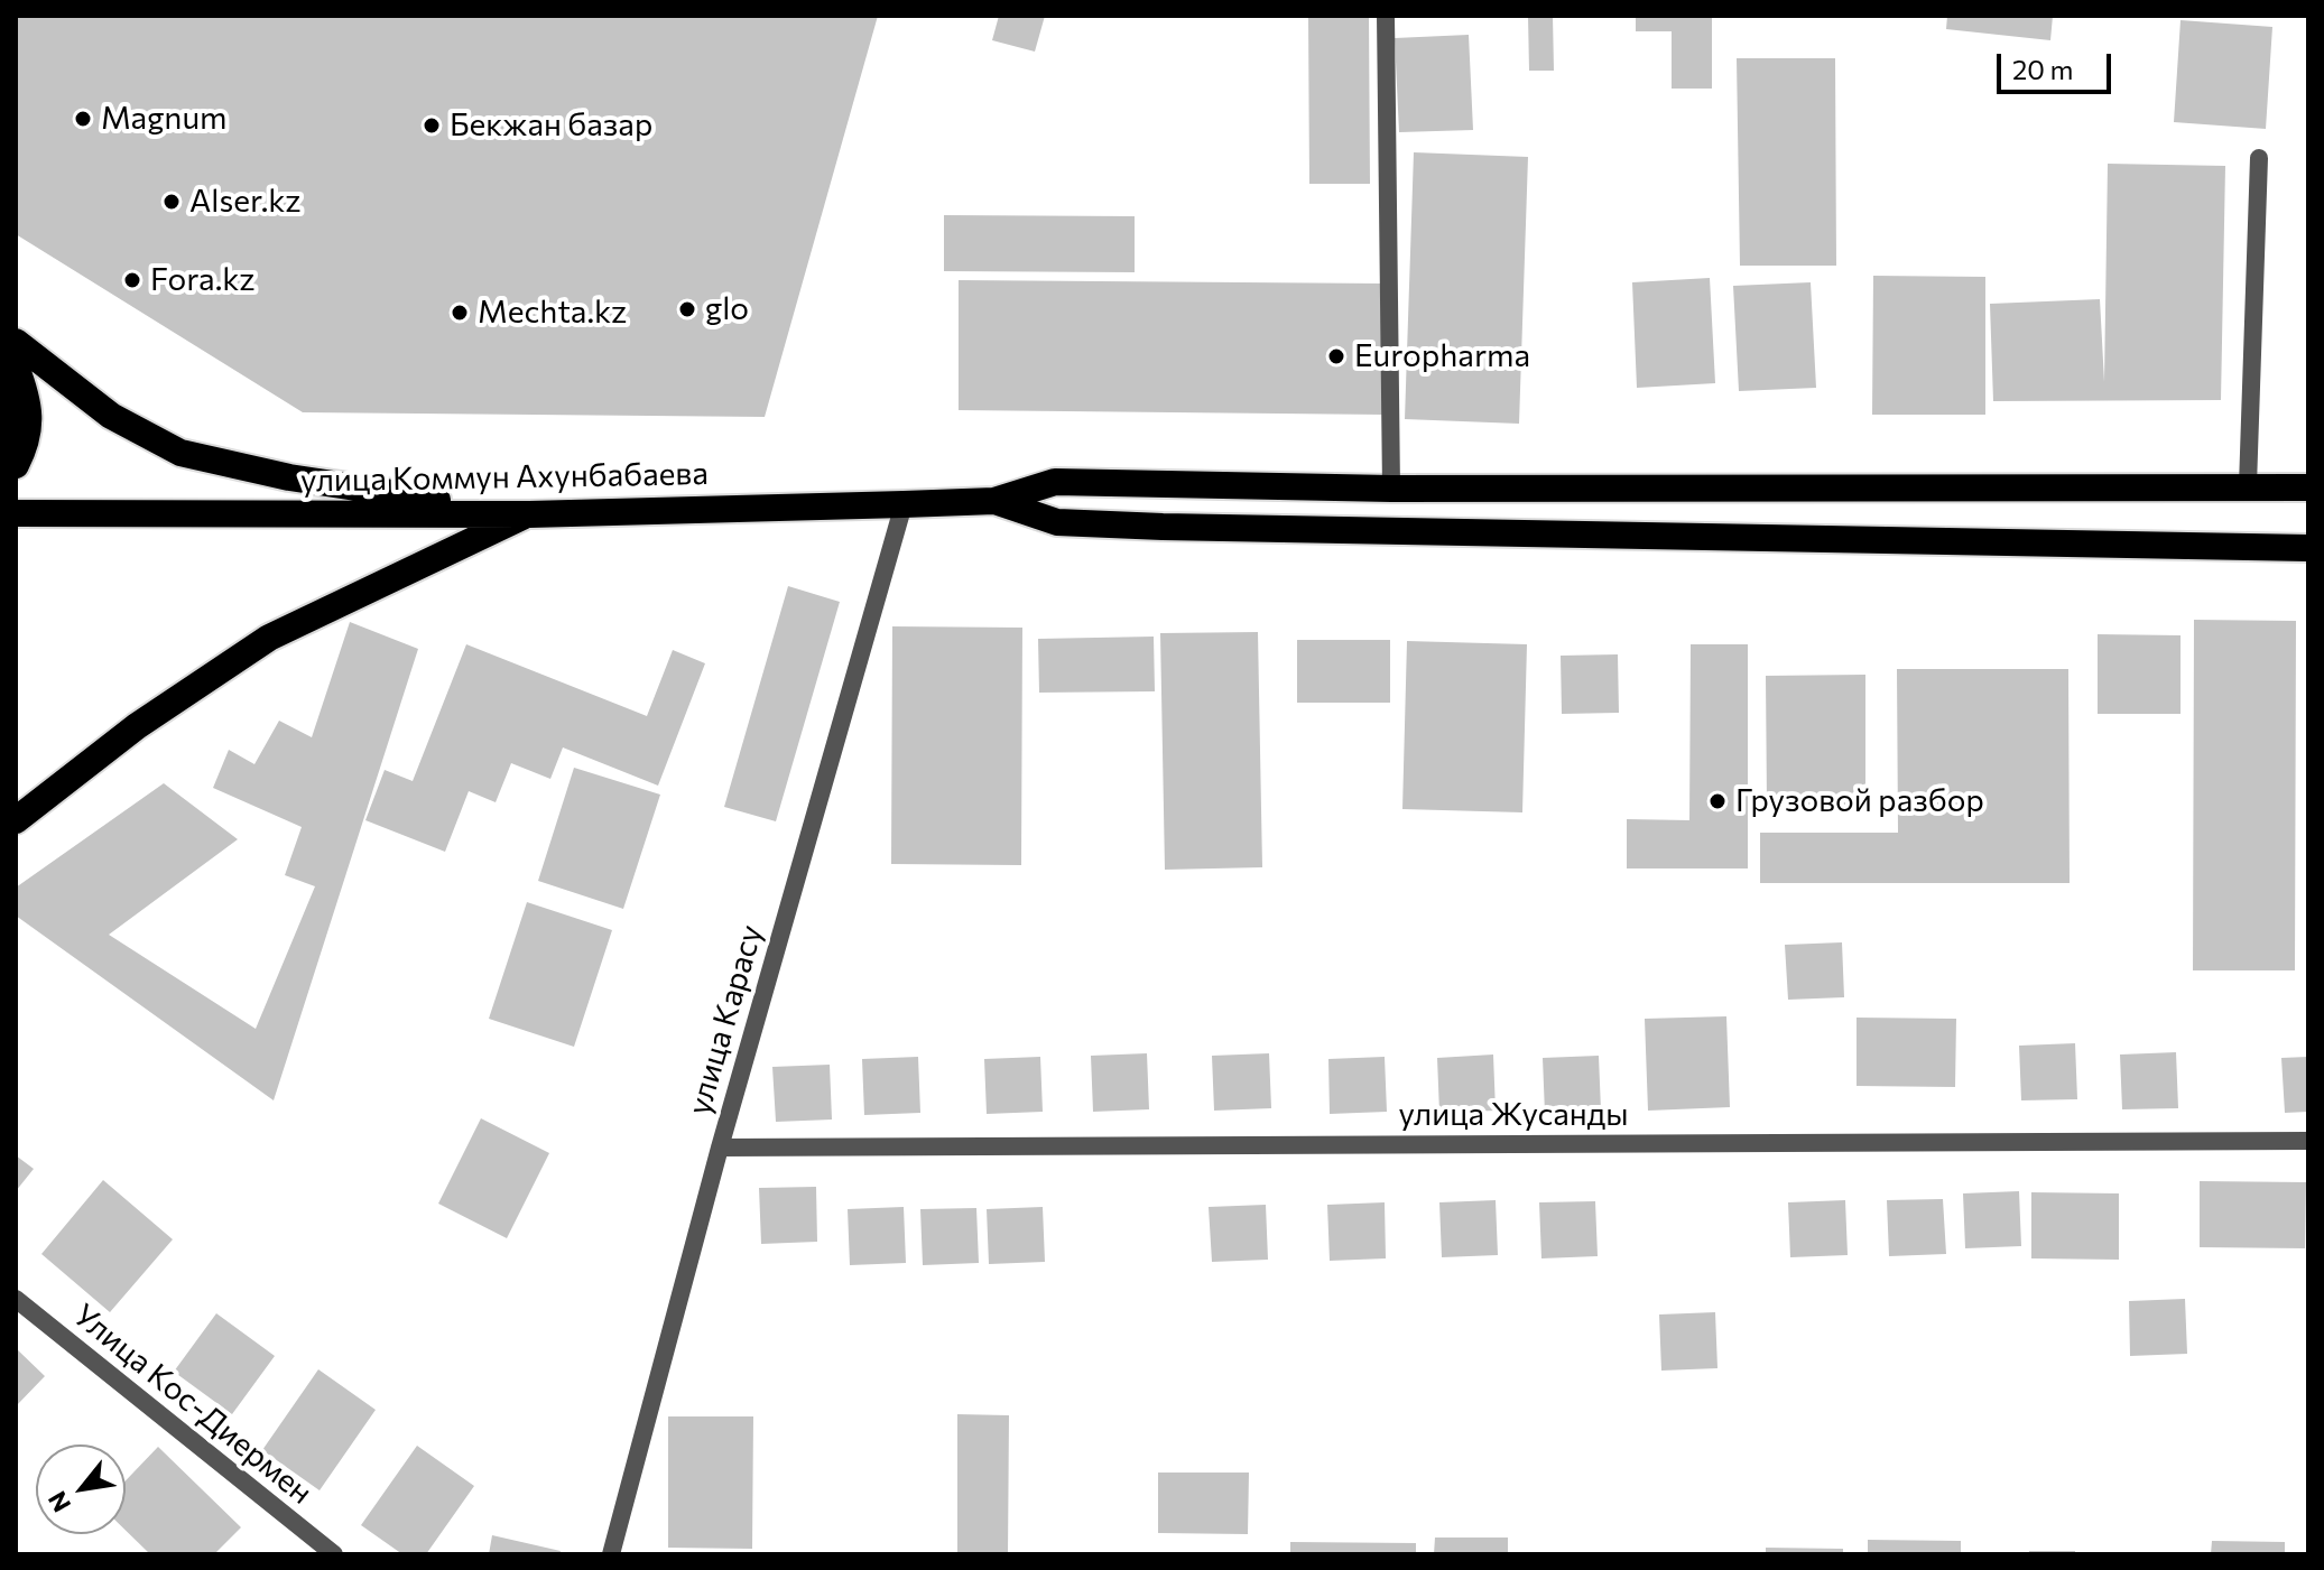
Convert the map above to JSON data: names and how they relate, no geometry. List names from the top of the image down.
{
  "streets": {
    "highway": ["улица Коммун Ахунбабаева"],
    "street": ["улица Карасу", "улица Жусанды", "Улица Кос-Диермен"]
  },
  "crossings": [
    ["улица Коммун Ахунбабаева", "улица Карасу"],
    ["улица Карасу", "улица Жусанды"]
  ],
  "places": [
    "Magnum",
    "Бекжан базар",
    "Alser.kz",
    "Fora.kz",
    "glo",
    "Mechta.kz",
    "Europharma",
    "Грузовой разбор"
  ],
  "scale_bar": "20 m",
  "north": "bottom left"
}
